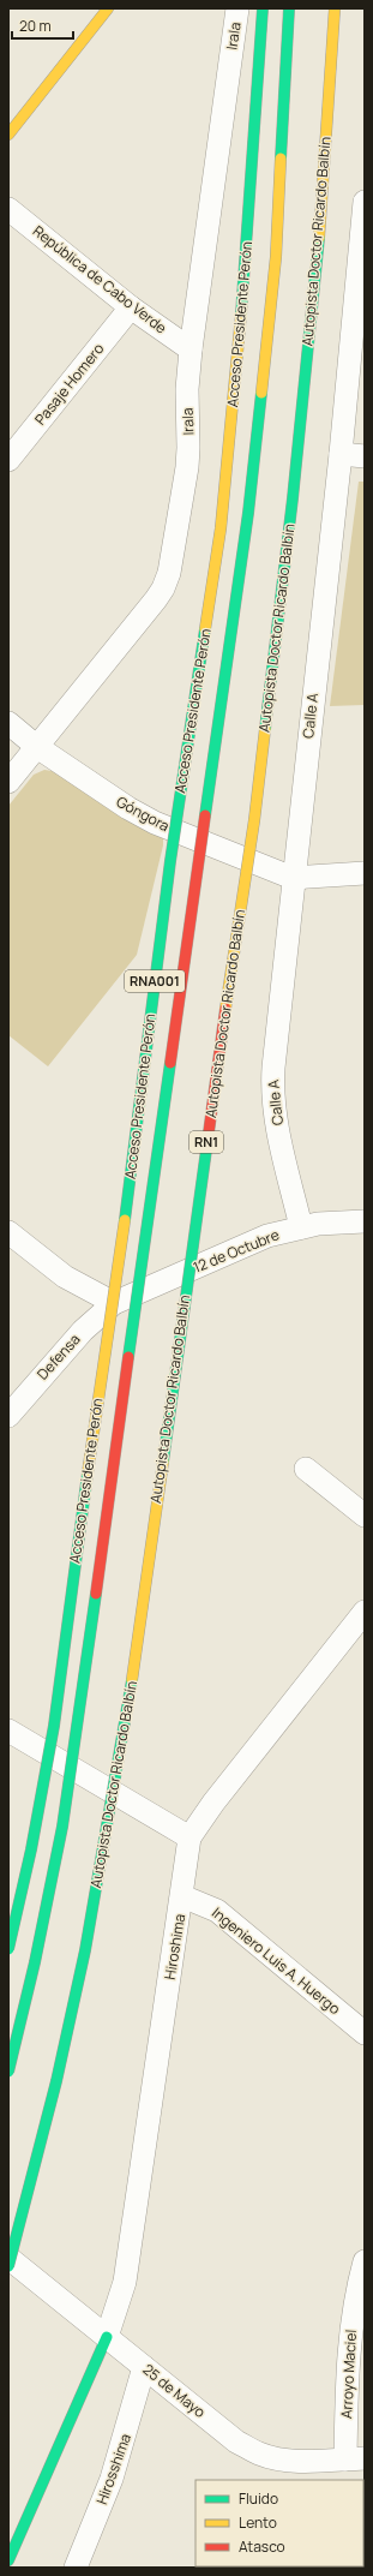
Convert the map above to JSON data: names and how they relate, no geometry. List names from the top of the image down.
{
  "streets": {
    "main road": [
      "Autopista Doctor Ricardo Balbín",
      "Acceso Presidente Perón",
      "RNA001",
      "RN1"
    ],
    "street": [
      "Irala",
      "República de Cabo Verde",
      "Pasaje Homero",
      "Calle A",
      "Góngora",
      "12 de Octubre",
      "Defensa",
      "Hiroshima",
      "Ingeniero Luis A. Huergo",
      "Arroyo Maciel",
      "25 de Mayo",
      "Hirosshima"
    ]
  },
  "crossings": [
    ["Irala", "República de Cabo Verde"],
    ["Irala", "Góngora"],
    ["República de Cabo Verde", "Pasaje Homero"],
    ["Calle A", "Góngora"],
    ["Calle A", "12 de Octubre"],
    ["12 de Octubre", "Defensa"],
    ["Hiroshima", "Ingeniero Luis A. Huergo"],
    ["Hiroshima", "25 de Mayo"],
    ["Arroyo Maciel", "25 de Mayo"],
    ["25 de Mayo", "Hirosshima"]
  ],
  "legend": ["Fluido", "Lento", "Atasco"],
  "scale_bar": "20 m"
}
